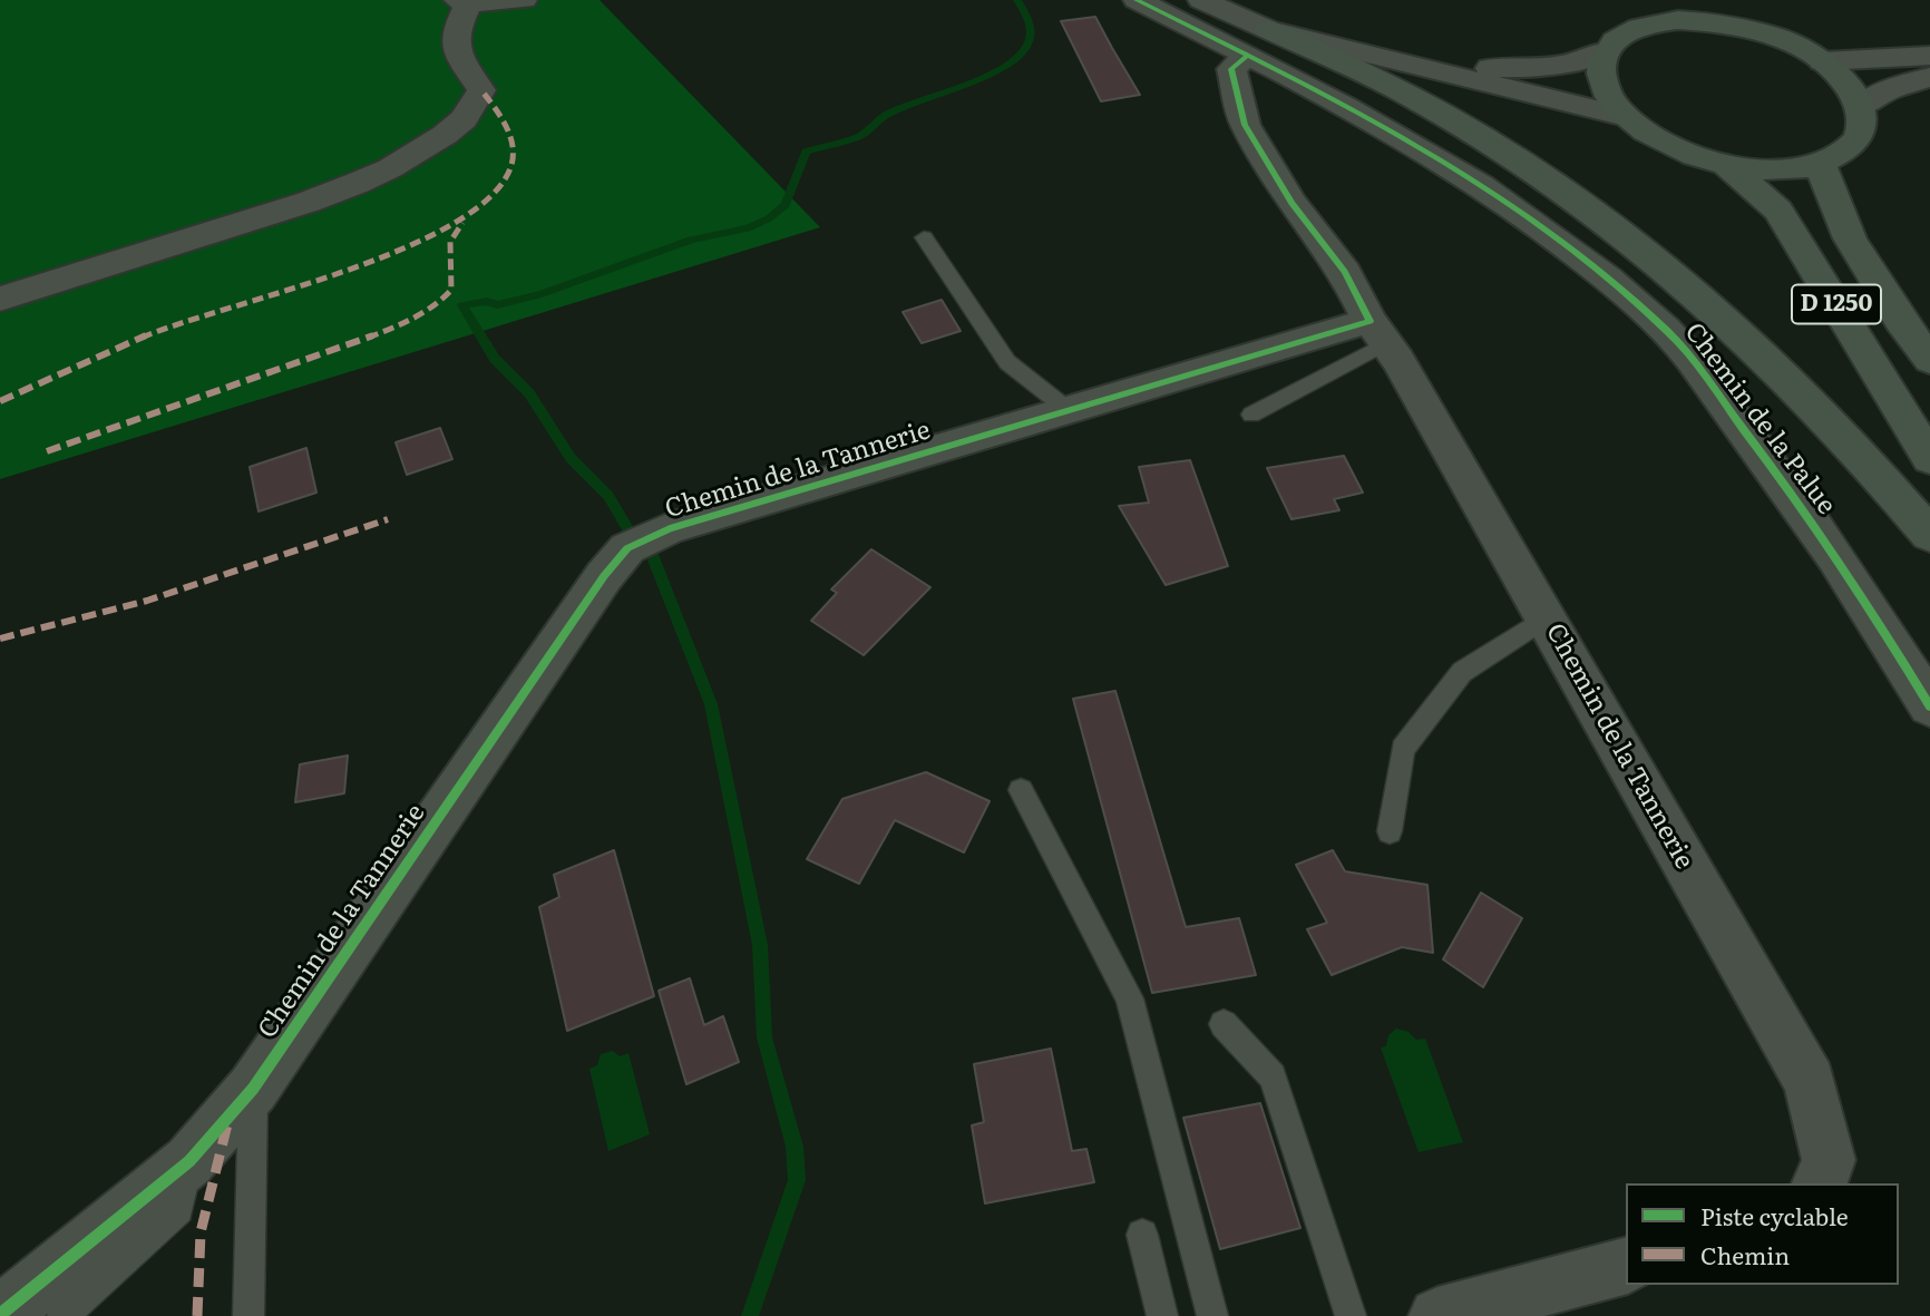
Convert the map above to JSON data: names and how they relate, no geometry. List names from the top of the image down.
{
  "streets": {
    "main road": ["D 1250"],
    "street": ["Chemin de la Palue", "Chemin de la Tannerie"]
  },
  "crossings": [
    ["Chemin de la Palue", "Chemin de la Tannerie"]
  ],
  "legend": ["Piste cyclable", "Chemin"]
}
